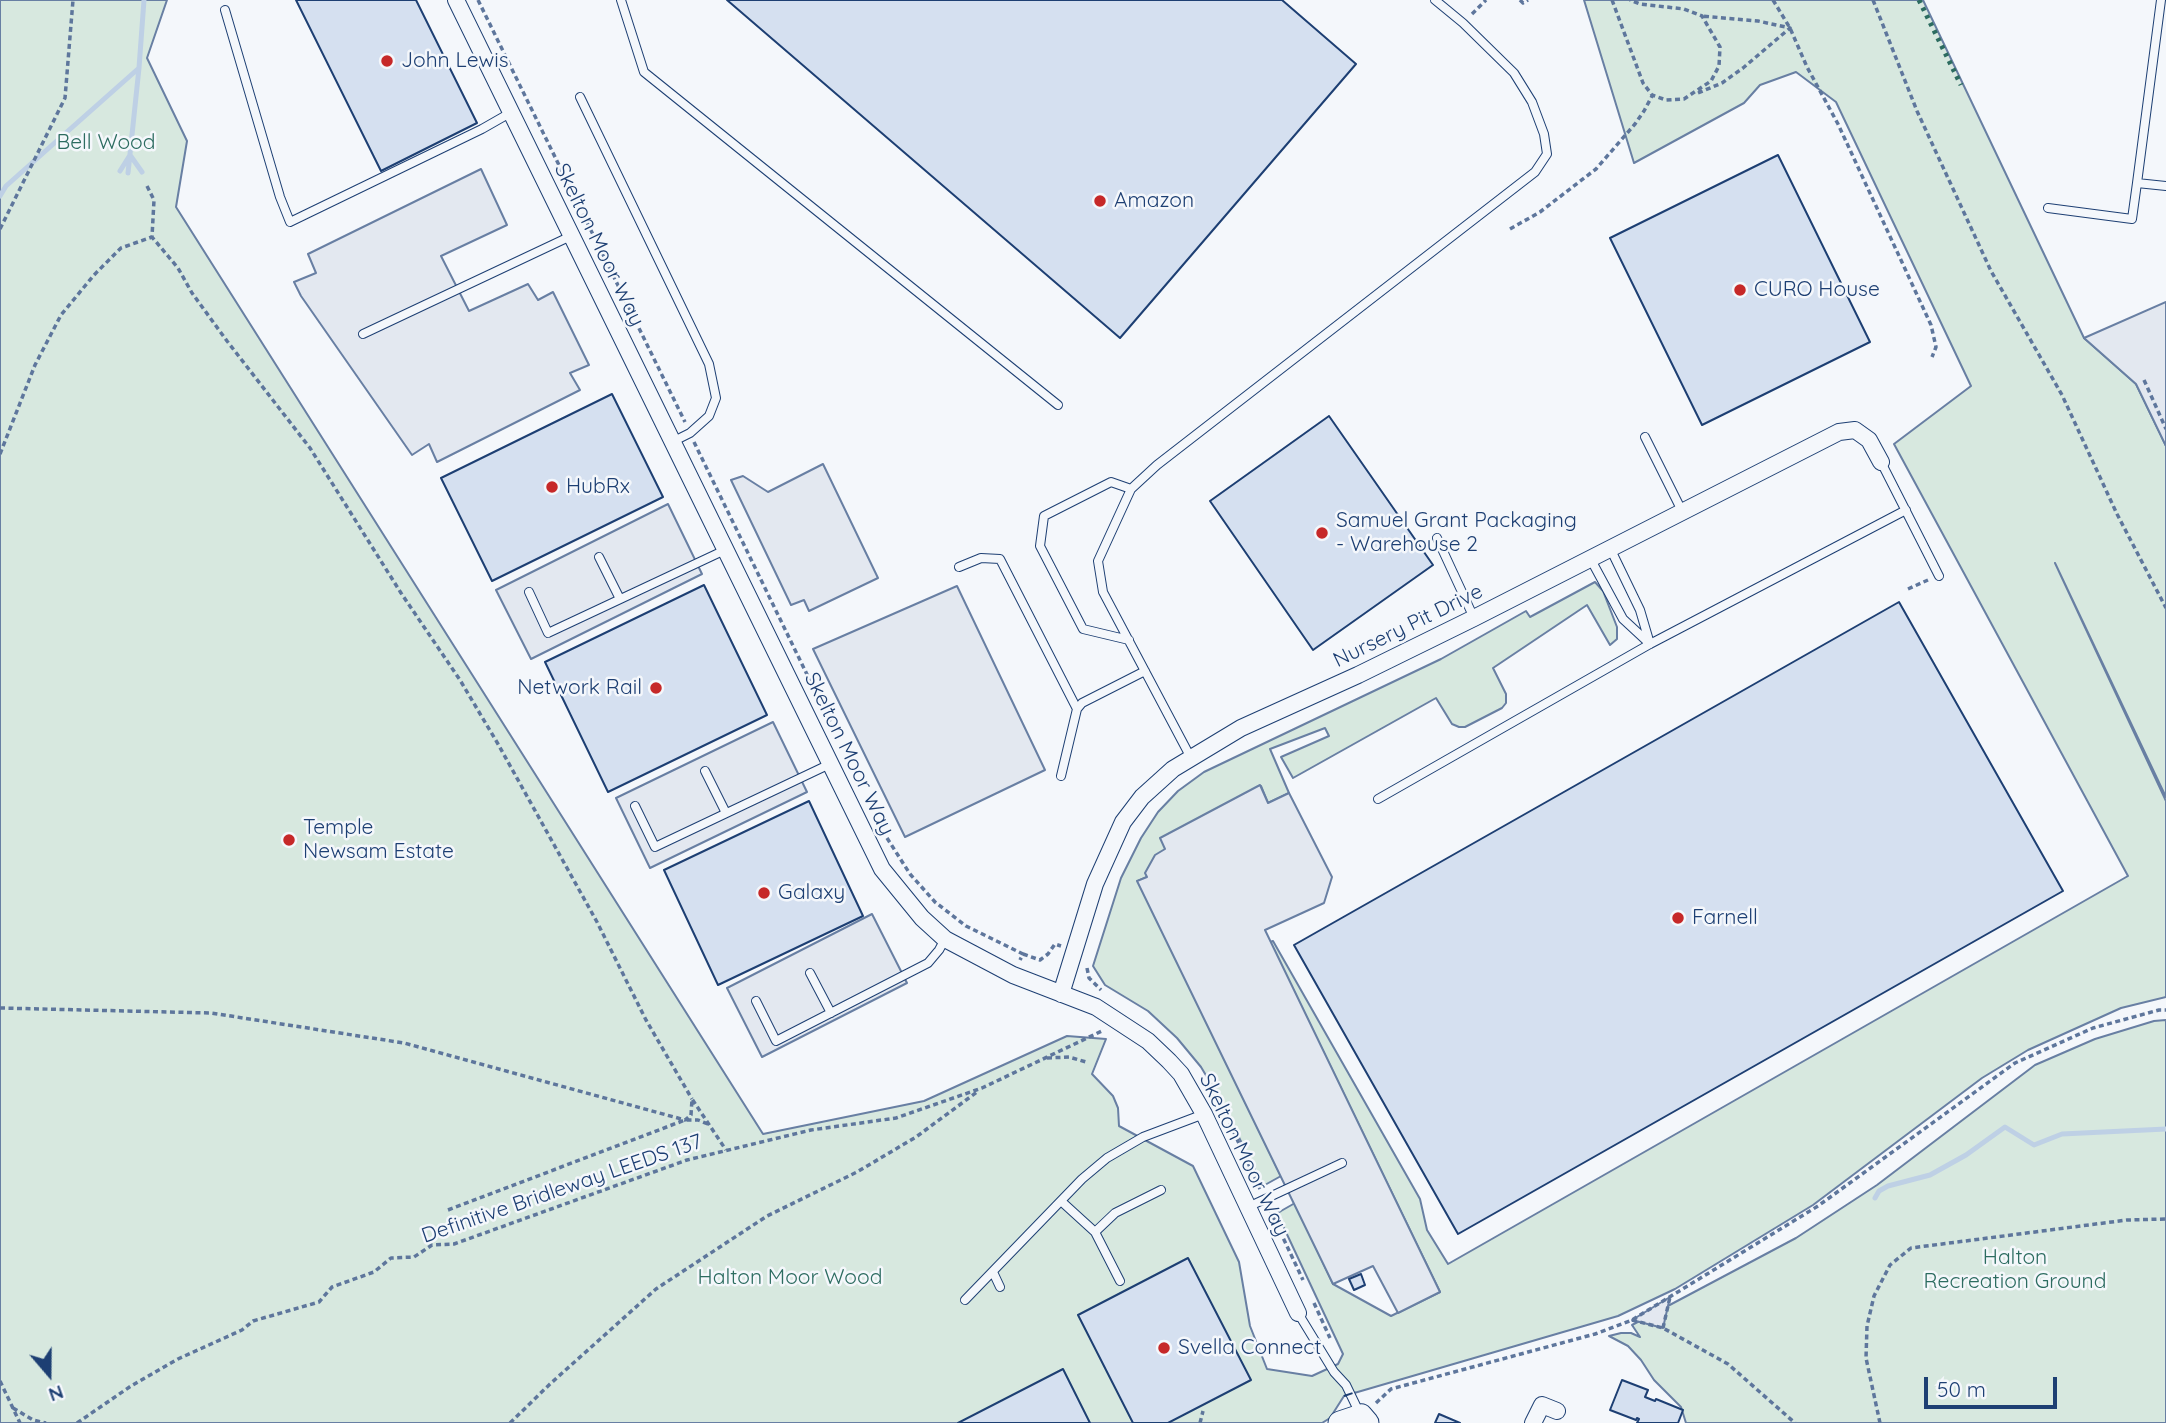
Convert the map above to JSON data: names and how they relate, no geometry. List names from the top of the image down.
{
  "streets": {
    "street": ["Skelton Moor Way", "Nursery Pit Drive"],
    "path": ["Definitive Bridleway LEEDS 137"]
  },
  "crossings": [
    ["Skelton Moor Way", "Nursery Pit Drive"],
    ["Skelton Moor Way", "Definitive Bridleway LEEDS 137"]
  ],
  "parks": ["Bell Wood", "Halton Recreation Ground", "Halton Moor Wood"],
  "places": [
    "John Lewis",
    "Amazon",
    "CURO House",
    "HubRx",
    "Samuel Grant Packaging - Warehouse 2",
    "Network Rail",
    "Temple Newsam Estate",
    "Galaxy",
    "Farnell",
    "Svella Connect"
  ],
  "scale_bar": "50 m",
  "north": "bottom"
}
